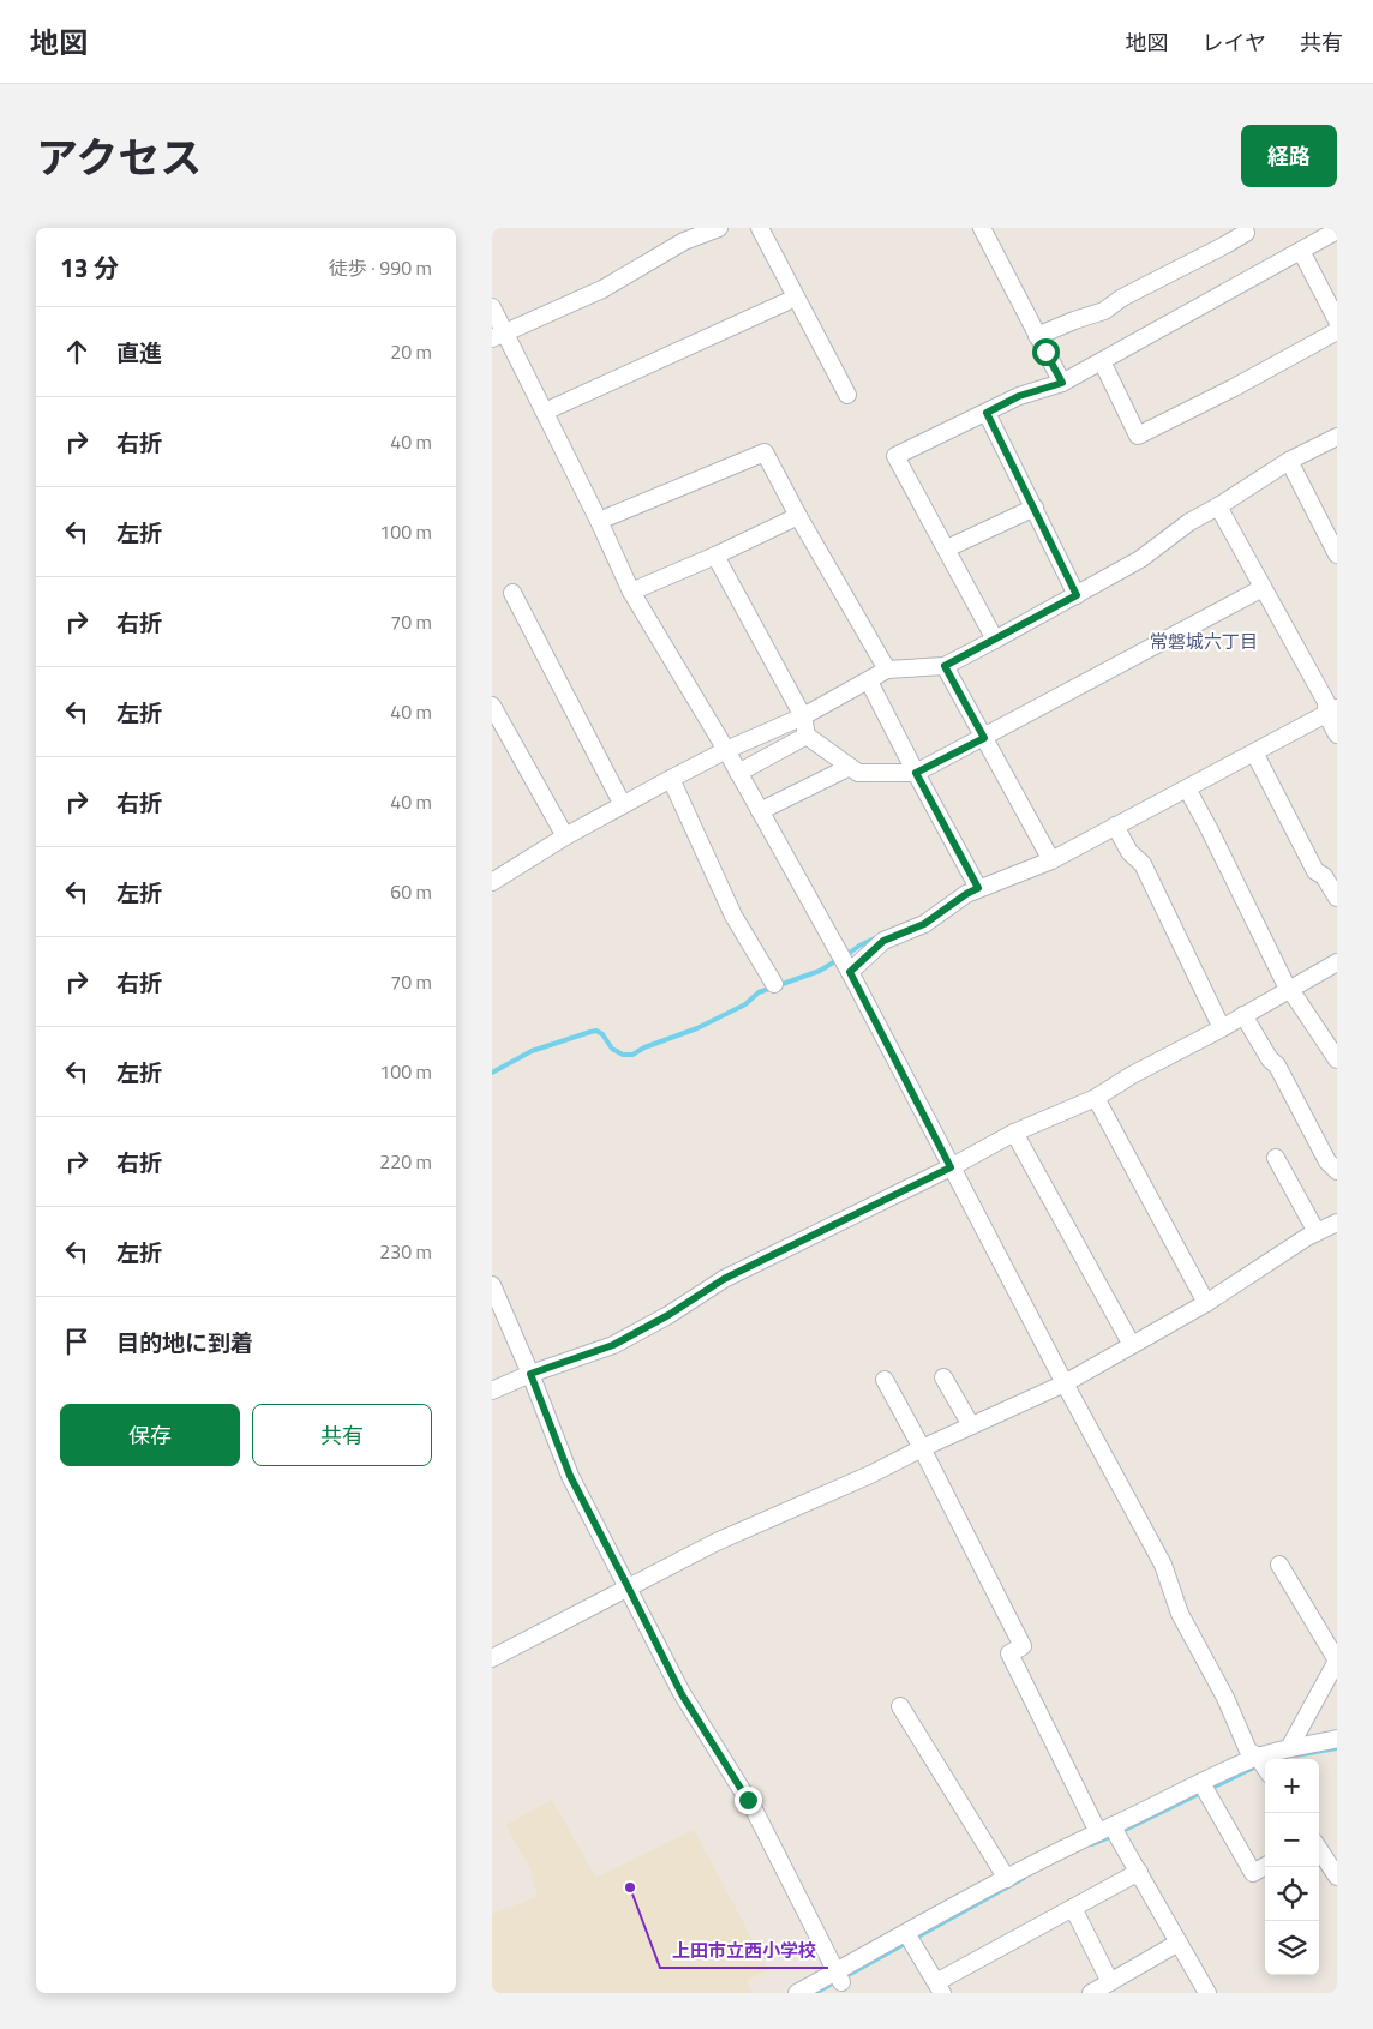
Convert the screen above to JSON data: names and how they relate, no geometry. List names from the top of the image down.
{
  "districts": ["常磐城六丁目"],
  "places": ["上田市立西小学校"],
  "page": {
    "header": "地図",
    "nav": ["地図", "レイヤ", "共有"],
    "title": "アクセス",
    "buttons": [
      "経路",
      ["保存", "共有"]
    ],
    "heading": ["13 分", "徒歩 · 990 m"],
    "list": [
      ["直進", "20 m"],
      ["右折", "40 m"],
      ["左折", "100 m"],
      ["右折", "70 m"],
      ["左折", "40 m"],
      ["右折", "40 m"],
      ["左折", "60 m"],
      ["右折", "70 m"],
      ["左折", "100 m"],
      ["右折", "220 m"],
      ["左折", "230 m"],
      "目的地に到着"
    ],
    "map_buttons": ["+", "−"]
  }
}
